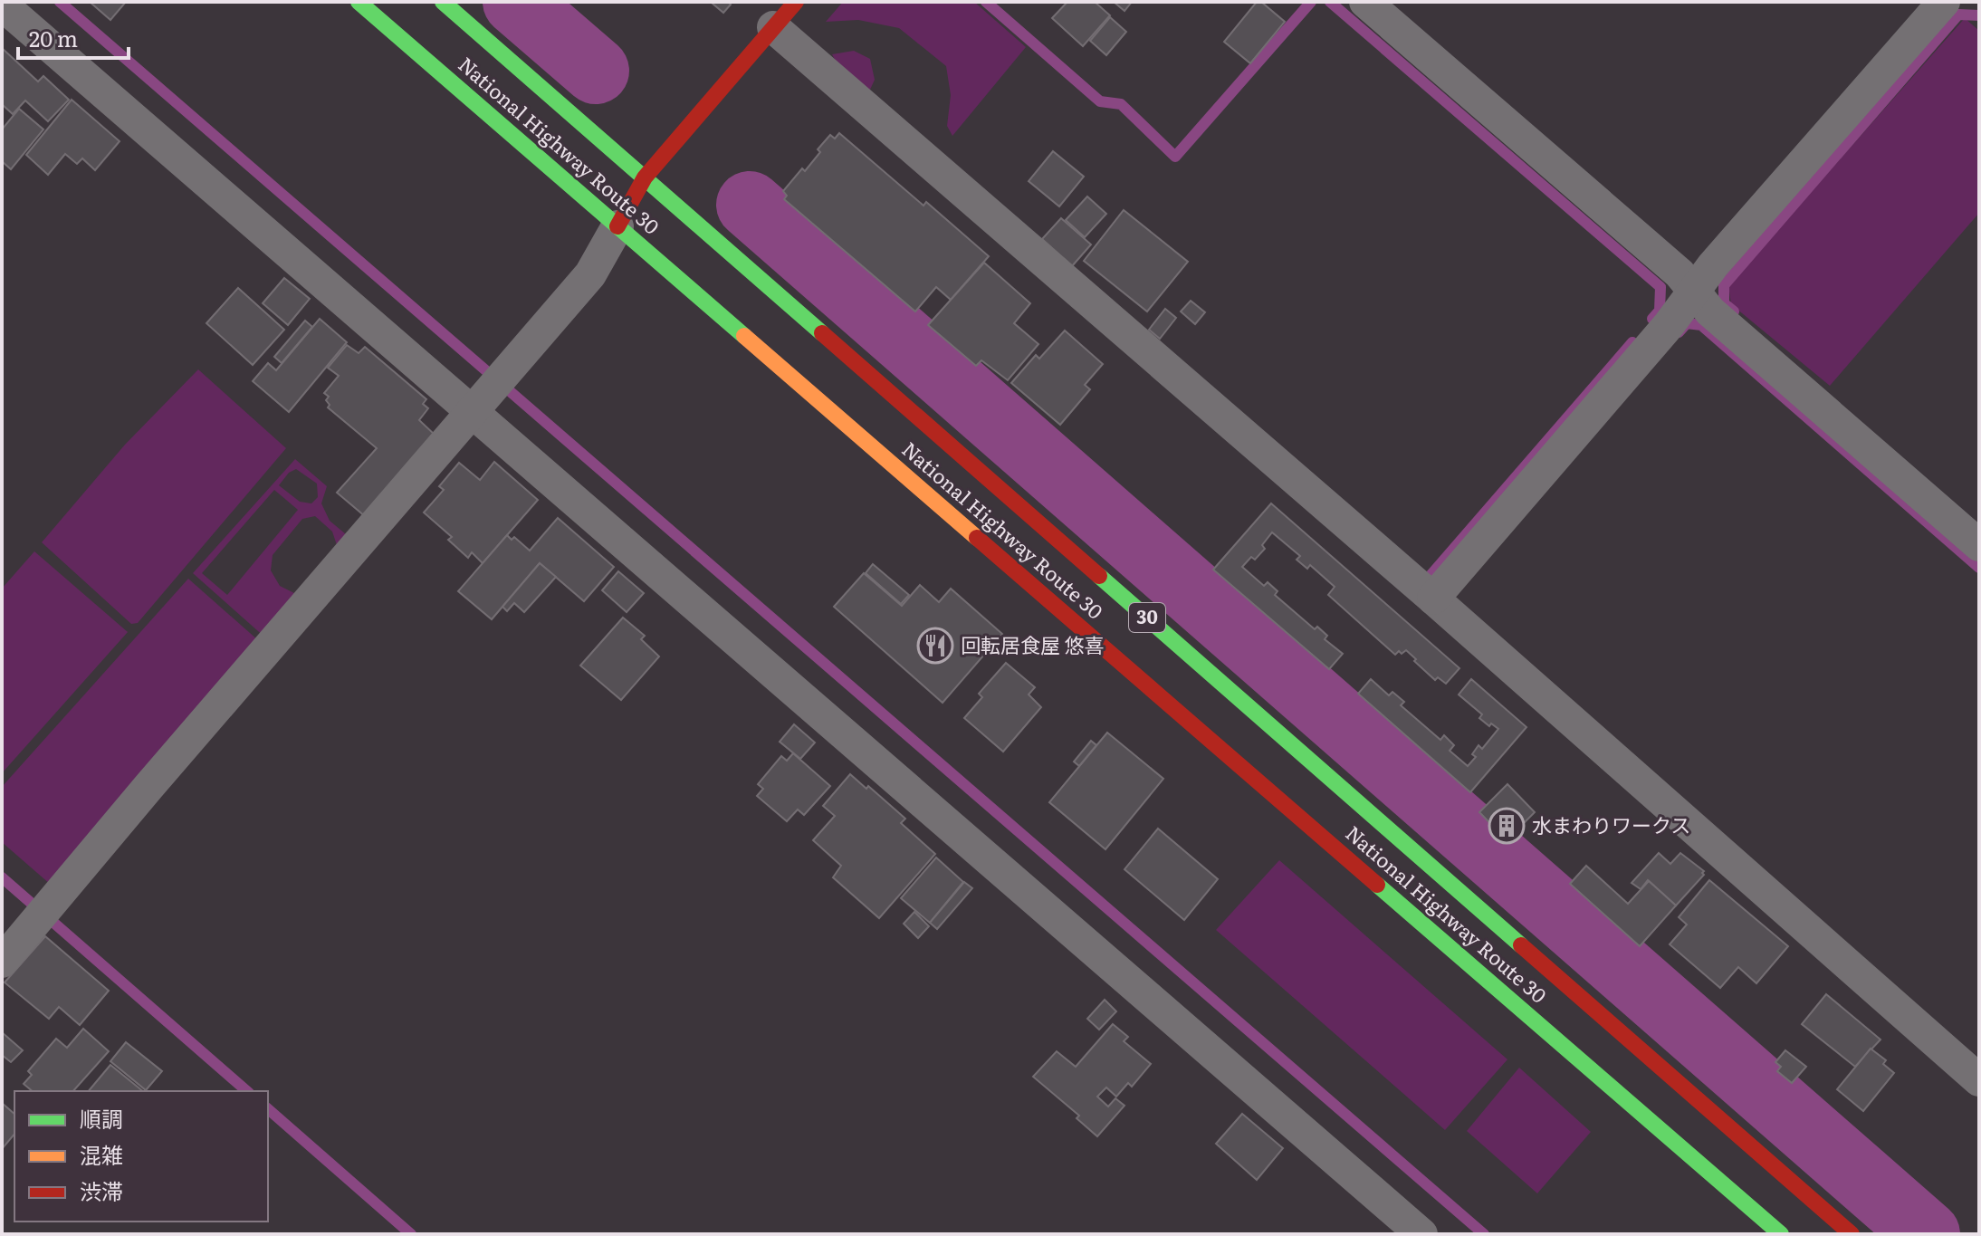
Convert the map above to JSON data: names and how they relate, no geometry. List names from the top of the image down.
{
  "streets": {
    "main road": ["National Highway Route 30", "30"]
  },
  "places": {
    "restaurant": ["回転居食屋 悠喜"],
    "building": ["水まわりワークス"]
  },
  "legend": ["順調", "混雑", "渋滞"],
  "scale_bar": "20 m"
}
